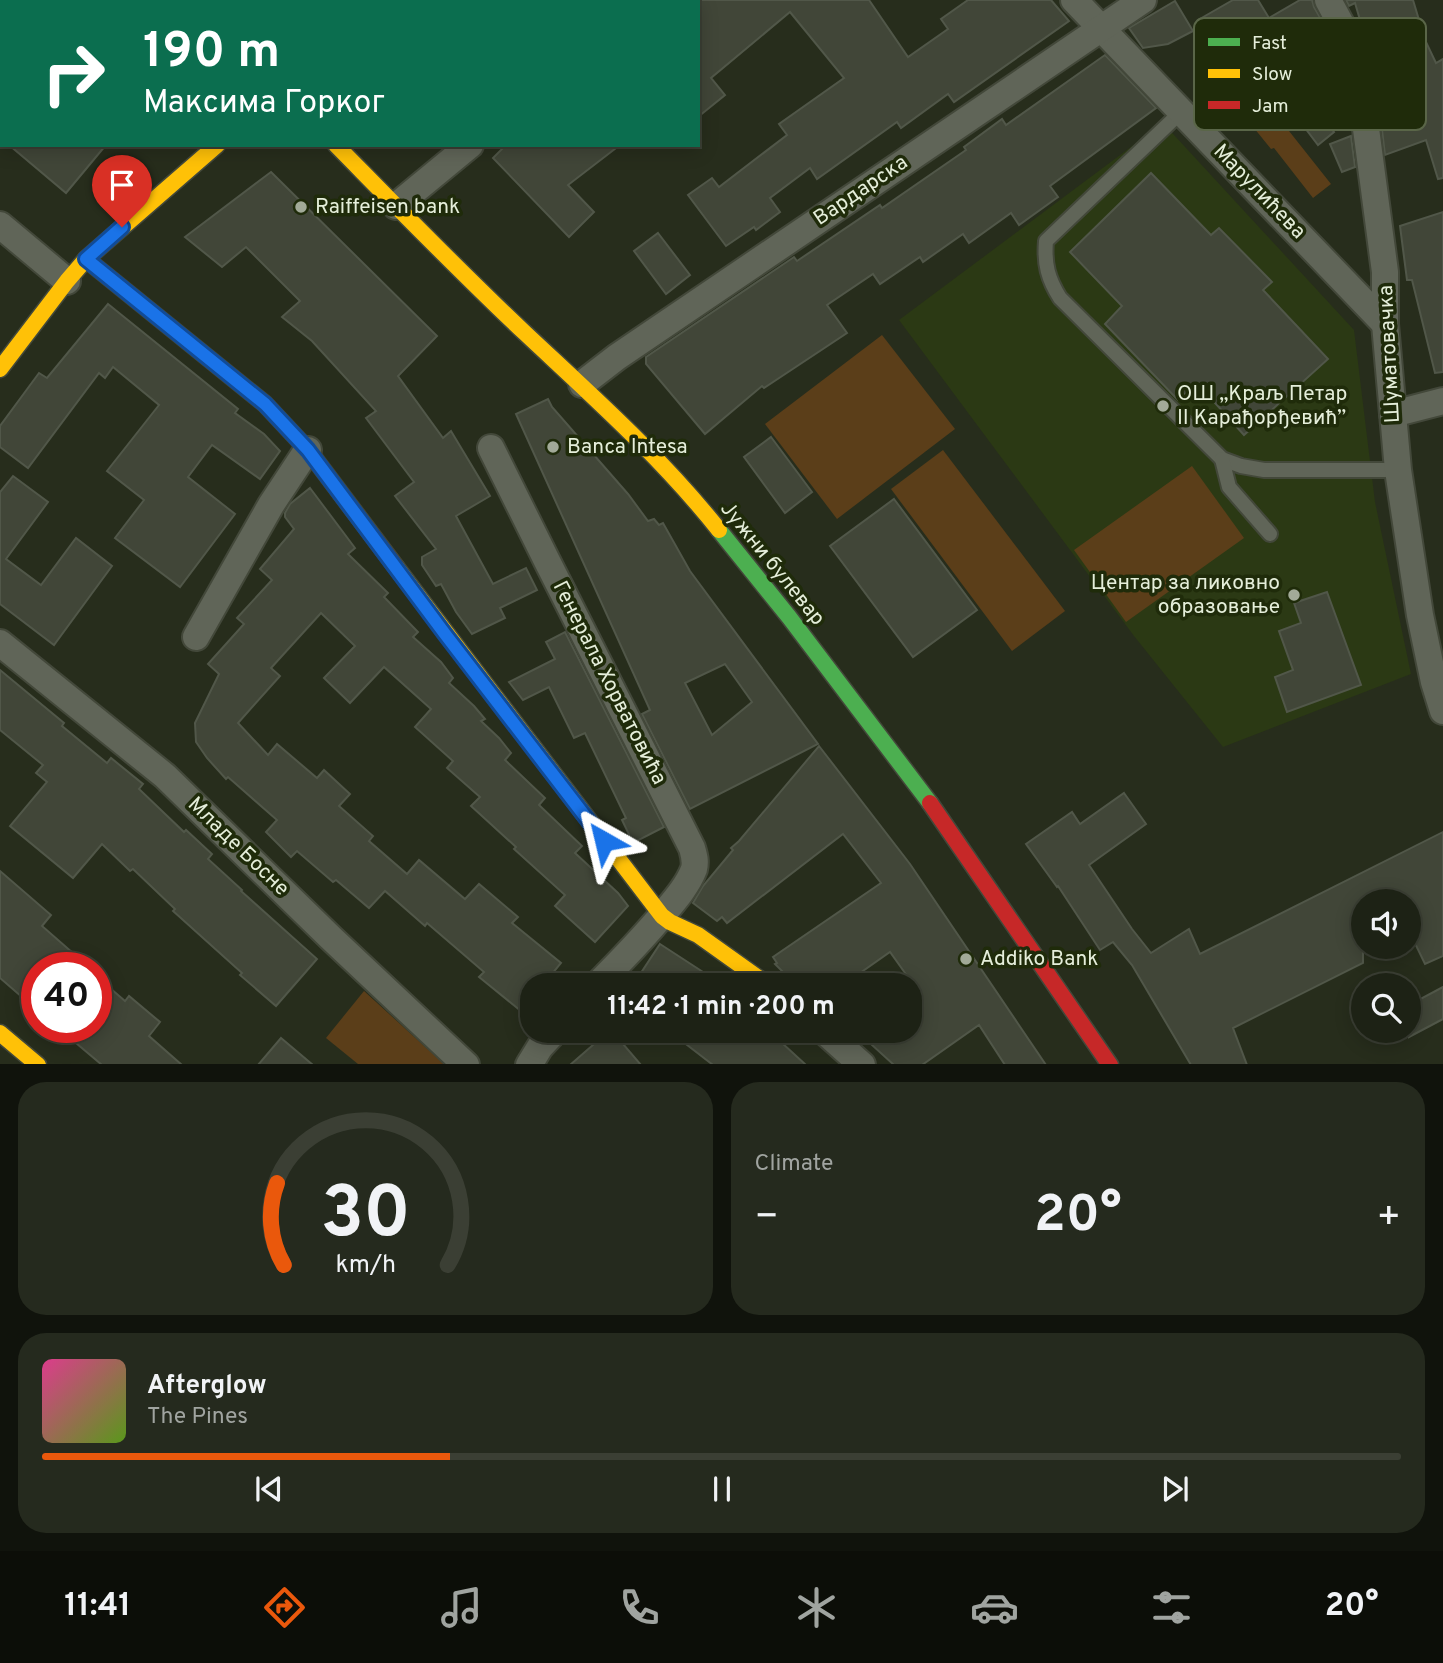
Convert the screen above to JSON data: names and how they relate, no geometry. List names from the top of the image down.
{
  "streets": {
    "main road": ["Јужни булевар"],
    "street": [
      "Вардарска",
      "Марулићева",
      "Шуматовачка",
      "Генерала Хорватовића",
      "Младе Босне"
    ]
  },
  "crossings": [
    ["Вардарска", "Марулићева"],
    ["Вардарска", "Јужни булевар"],
    ["Марулићева", "Шуматовачка"]
  ],
  "places": [
    "Raiffeisen bank",
    "ОШ „Краљ Петар II Карађорђевић”",
    "Banca Intesa",
    "Центар за ликовно образовање",
    "Addiko Bank"
  ],
  "legend": ["Fast", "Slow", "Jam"],
  "page": {
    "turn": ["190 m", "Максима Горког"],
    "limit": "40",
    "trip": "11:42 · 1 min · 200 m",
    "tile": "Climate",
    "heat": ["−", "20°", "+"],
    "song": ["Afterglow", "The Pines"],
    "tabs": ["11:41", "20°"],
    "gauge": ["30", "km/h"]
  }
}
